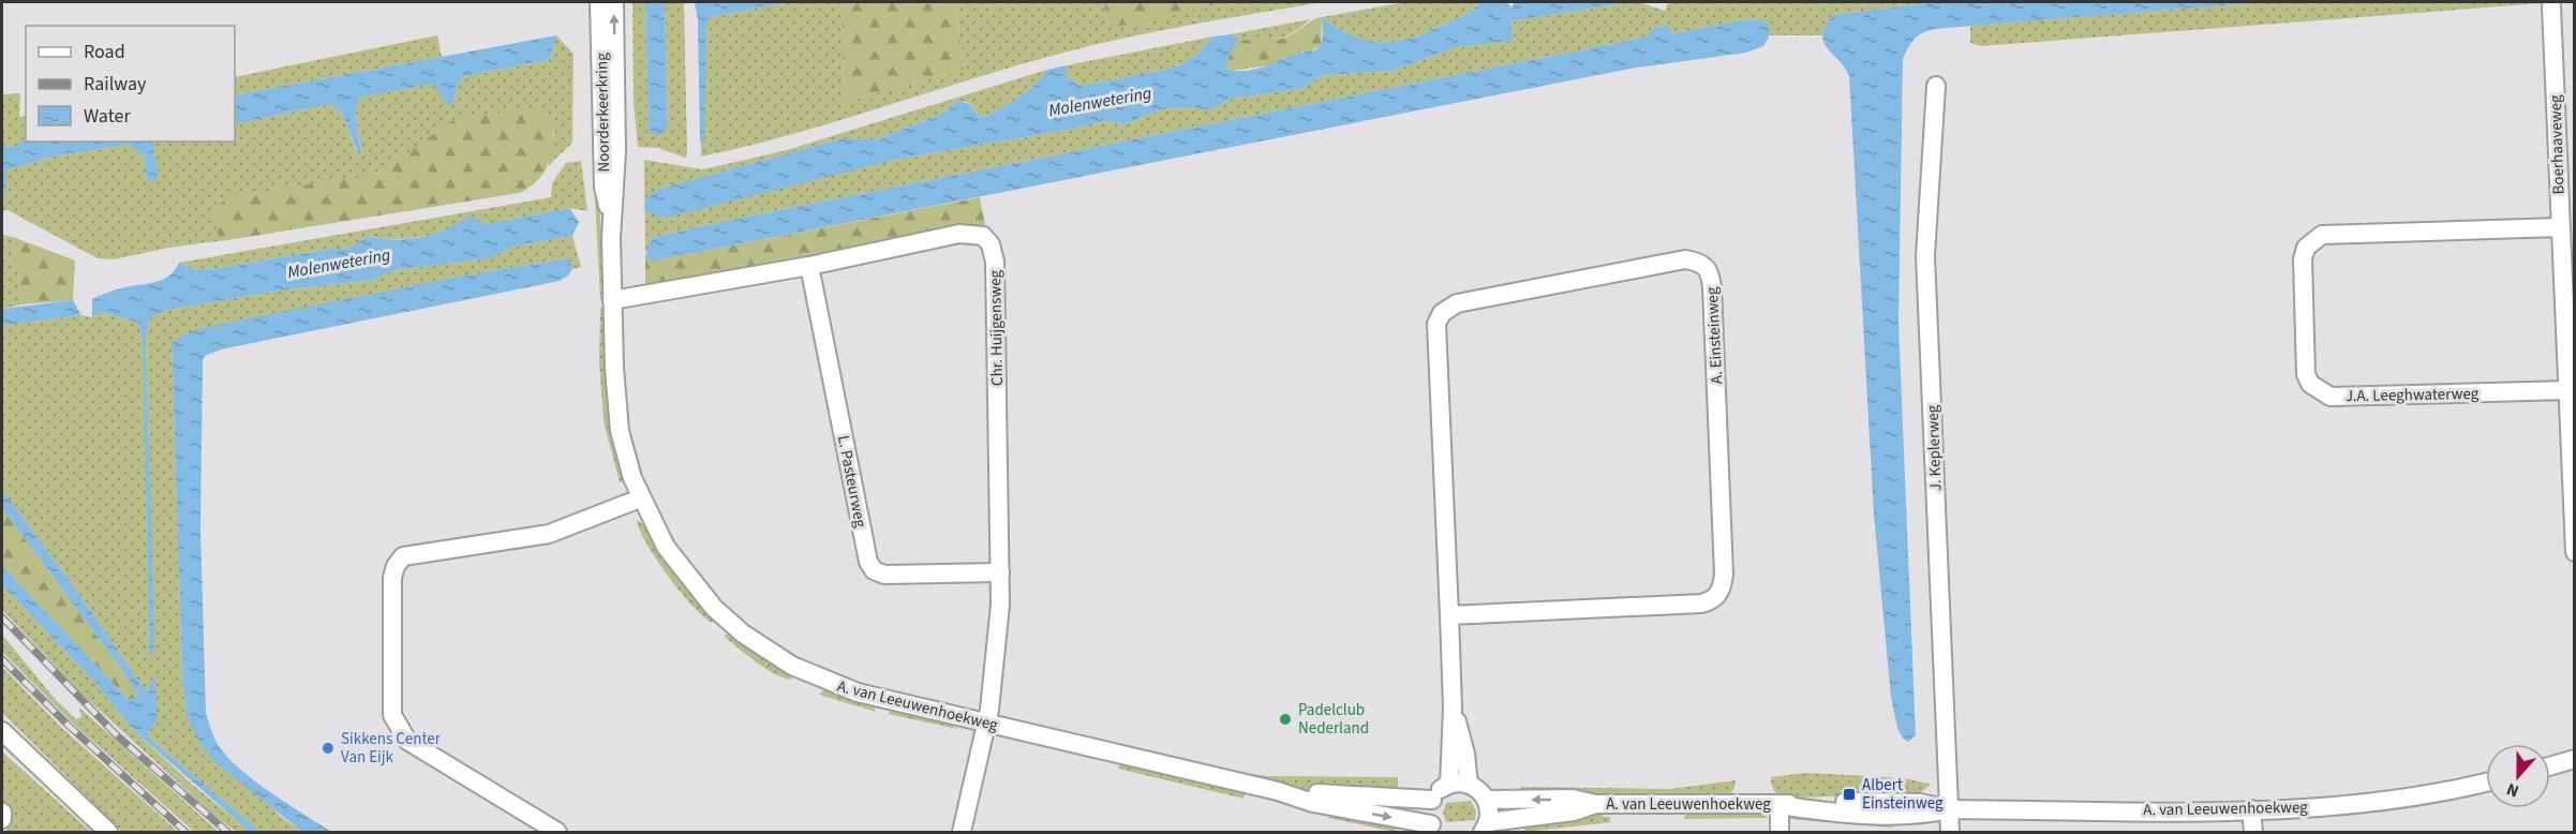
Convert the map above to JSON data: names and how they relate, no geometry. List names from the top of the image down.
{
  "streets": {
    "street": [
      "Noorderkeerkring",
      "Boerhaaveweg",
      "Chr. Huijgensweg",
      "A. Einsteinweg",
      "J.A. Leeghwaterweg",
      "J. Keplerweg",
      "L. Pasteurweg",
      "A. van Leeuwenhoekweg"
    ]
  },
  "crossings": [
    ["Noorderkeerkring", "Chr. Huijgensweg"],
    ["Noorderkeerkring", "A. van Leeuwenhoekweg"],
    ["Boerhaaveweg", "J.A. Leeghwaterweg"],
    ["Chr. Huijgensweg", "L. Pasteurweg"],
    ["Chr. Huijgensweg", "A. van Leeuwenhoekweg"],
    ["J. Keplerweg", "A. van Leeuwenhoekweg"]
  ],
  "water": ["Molenwetering"],
  "places": {
    "other": ["Padelclub Nederland", "Sikkens Center Van Eijk"],
    "transit": ["Albert Einsteinweg"]
  },
  "legend": ["Road", "Railway", "Water"],
  "north": "bottom"
}
